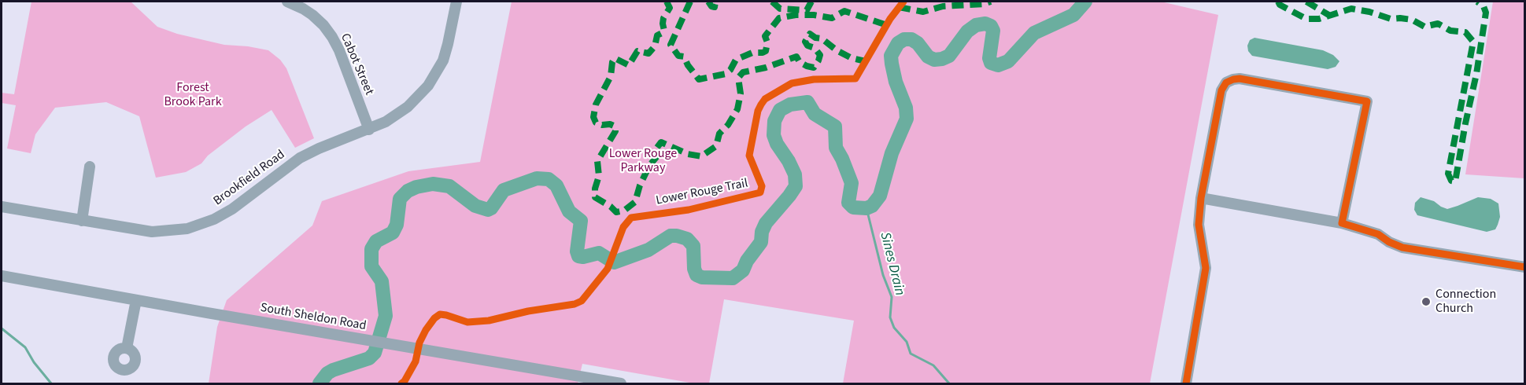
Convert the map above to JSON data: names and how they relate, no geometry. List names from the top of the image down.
{
  "streets": {
    "street": ["Cabot Street", "Brookfield Road", "South Sheldon Road"],
    "cycle path": ["Lower Rouge Trail"]
  },
  "crossings": [
    ["Cabot Street", "Brookfield Road"]
  ],
  "water": ["Sines Drain"],
  "parks": ["Forest Brook Park", "Lower Rouge Parkway"],
  "places": ["Connection Church"]
}
